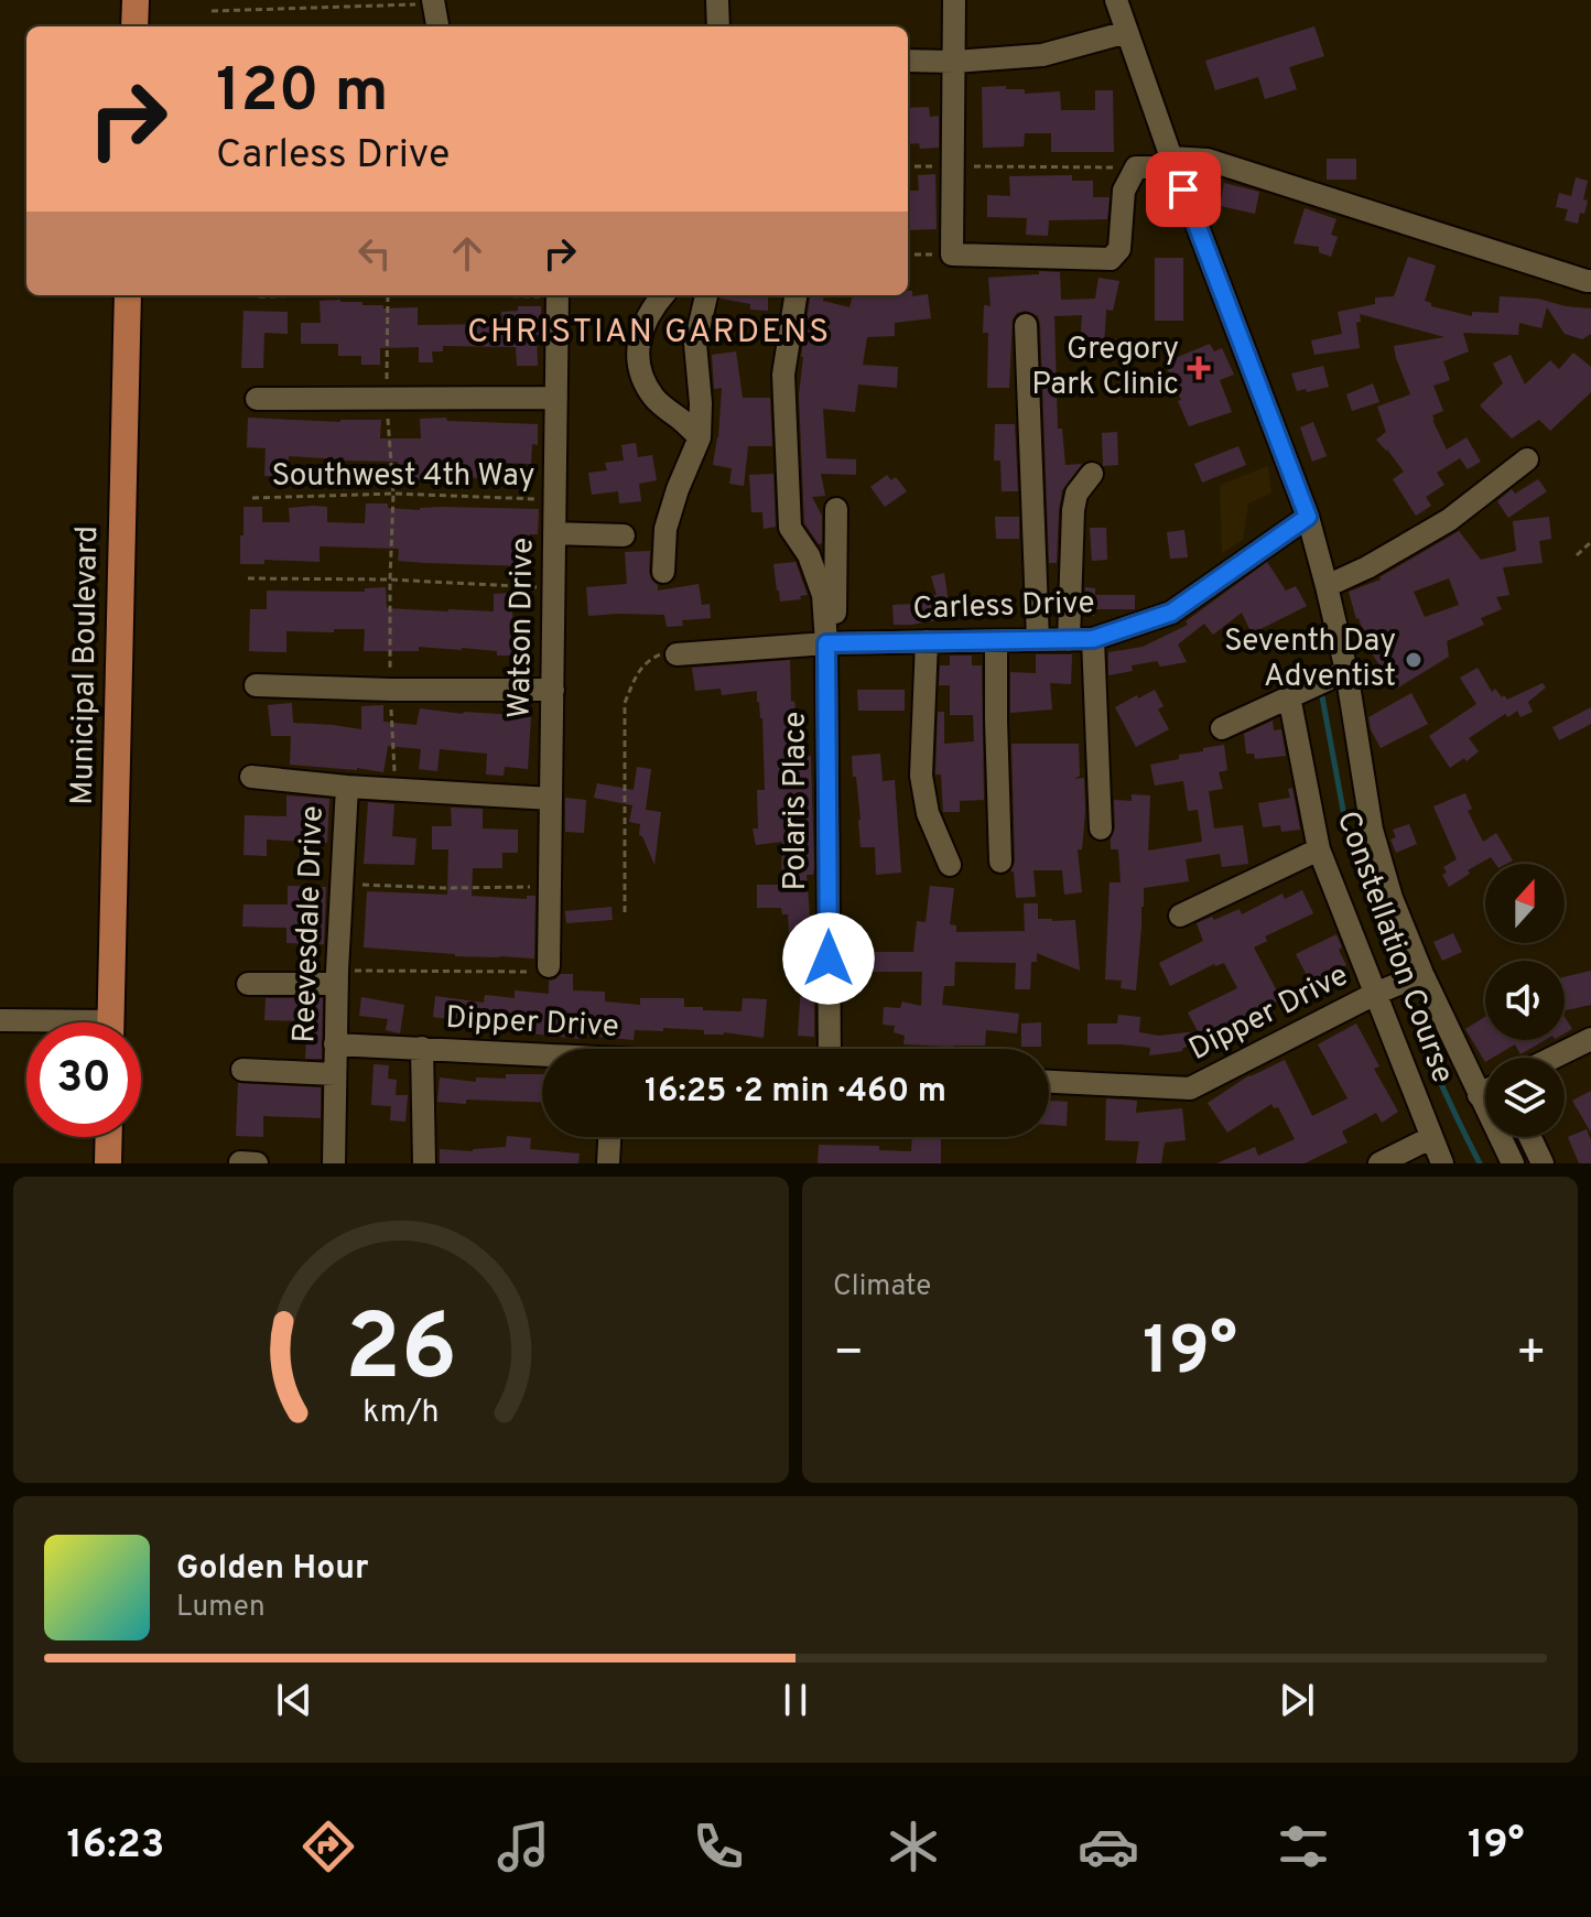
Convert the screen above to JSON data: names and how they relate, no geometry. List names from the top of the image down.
{
  "streets": {
    "main road": ["Municipal Boulevard"],
    "street": [
      "Carless Drive",
      "Watson Drive",
      "Polaris Place",
      "Reevesdale Drive",
      "Constellation Course",
      "Dipper Drive"
    ],
    "path": ["Southwest 4th Way"]
  },
  "crossings": [
    ["Southwest 4th Way", "Watson Drive"],
    ["Carless Drive", "Polaris Place"],
    ["Watson Drive", "Reevesdale Drive"],
    ["Reevesdale Drive", "Dipper Drive"],
    ["Constellation Course", "Dipper Drive"]
  ],
  "districts": ["CHRISTIAN GARDENS"],
  "places": {
    "health": ["Gregory Park Clinic"],
    "other": ["Seventh Day Adventist"]
  },
  "north": "top",
  "page": {
    "turn": ["120 m", "Carless Drive"],
    "limit": "30",
    "trip": "16:25 · 2 min · 460 m",
    "tile": "Climate",
    "heat": ["−", "19°", "+"],
    "song": ["Golden Hour", "Lumen"],
    "tabs": ["16:23", "19°"],
    "gauge": ["26", "km/h"]
  }
}
